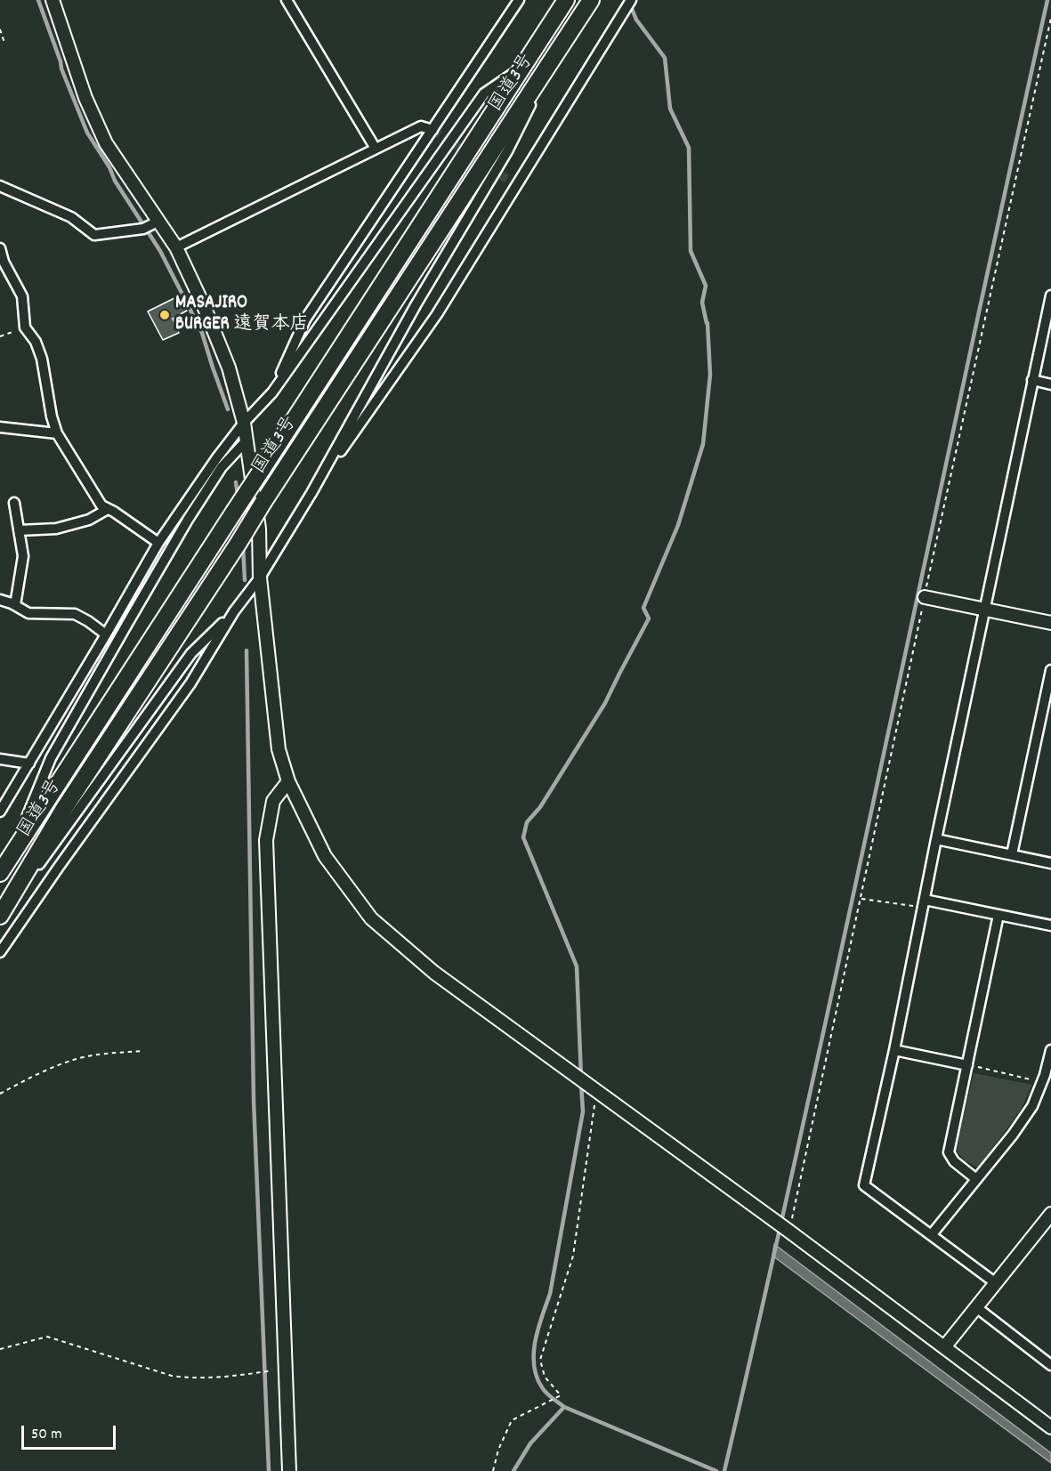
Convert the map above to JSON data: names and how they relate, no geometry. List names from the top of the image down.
{
  "streets": {
    "highway": ["国道3号"]
  },
  "places": ["MASAJIRO BURGER 遠賀本店"],
  "scale_bar": "50 m"
}
